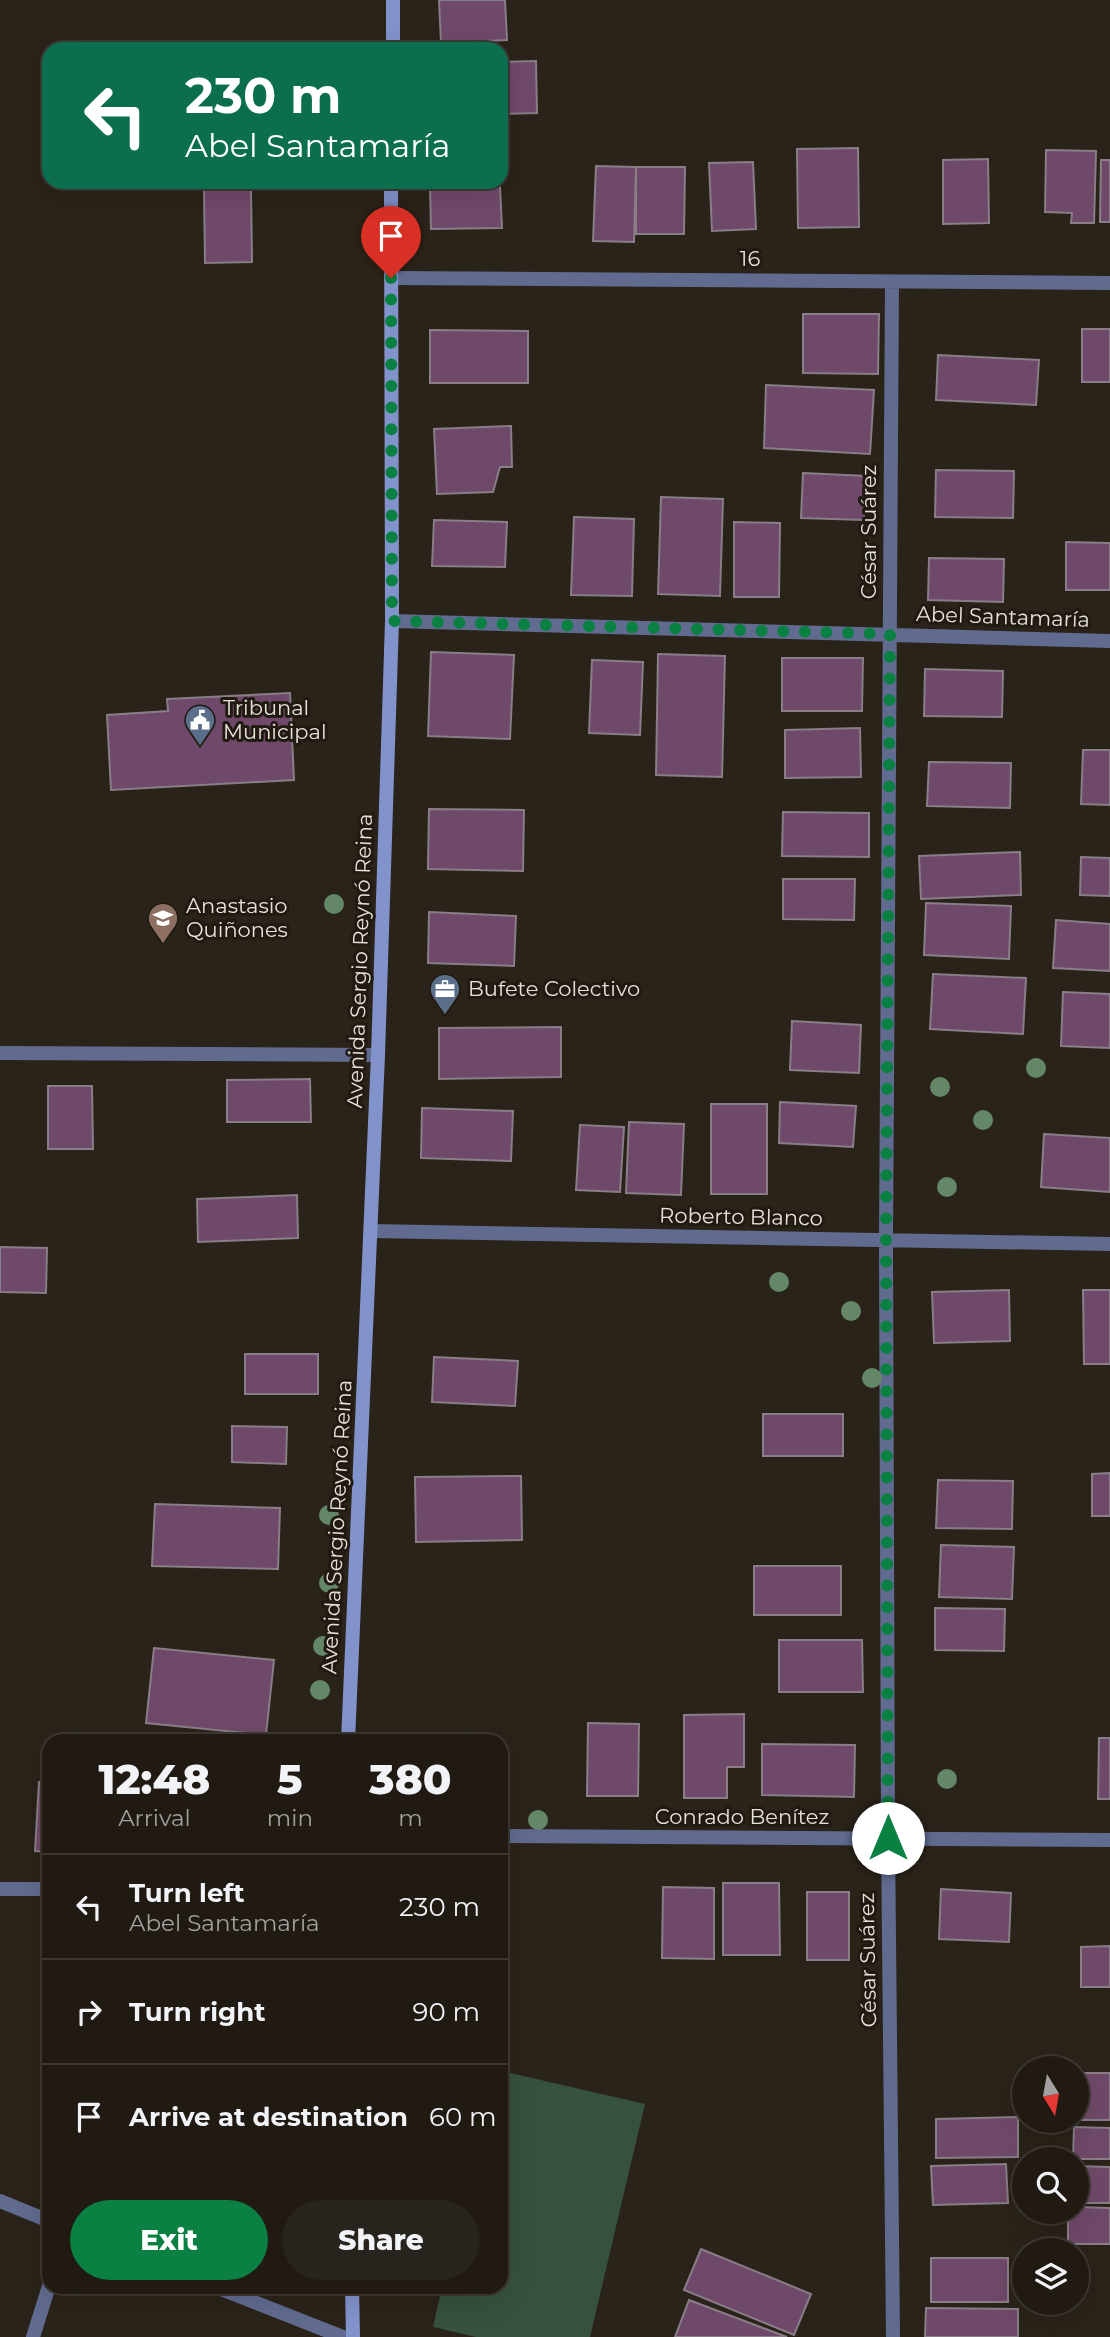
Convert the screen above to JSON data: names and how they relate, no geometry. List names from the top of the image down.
{
  "streets": {
    "main road": ["Avenida Sergio Reynó Reina"],
    "street": [
      "16",
      "César Suárez",
      "Abel Santamaría",
      "Roberto Blanco",
      "Conrado Benítez"
    ]
  },
  "crossings": [
    ["16", "César Suárez"],
    ["16", "Avenida Sergio Reynó Reina"],
    ["César Suárez", "Abel Santamaría"],
    ["César Suárez", "Roberto Blanco"],
    ["César Suárez", "Conrado Benítez"],
    ["Abel Santamaría", "Avenida Sergio Reynó Reina"],
    ["Avenida Sergio Reynó Reina", "Roberto Blanco"]
  ],
  "places": {
    "public building": ["Tribunal Municipal"],
    "school or university": ["Anastasio Quiñones"],
    "office": ["Bufete Colectivo"]
  },
  "north": "bottom",
  "page": {
    "turn": ["230 m", "Abel Santamaría"],
    "eta": [
      "12:48",
      "Arrival",
      "5",
      "min",
      "380",
      "m"
    ],
    "list": [
      {
        "name": "Turn left",
        "note": "Abel Santamaría",
        "value": "230 m"
      },
      {
        "name": "Turn right",
        "value": "90 m"
      },
      {
        "name": "Arrive at destination",
        "value": "60 m"
      }
    ],
    "buttons": ["Exit", "Share"]
  }
}
